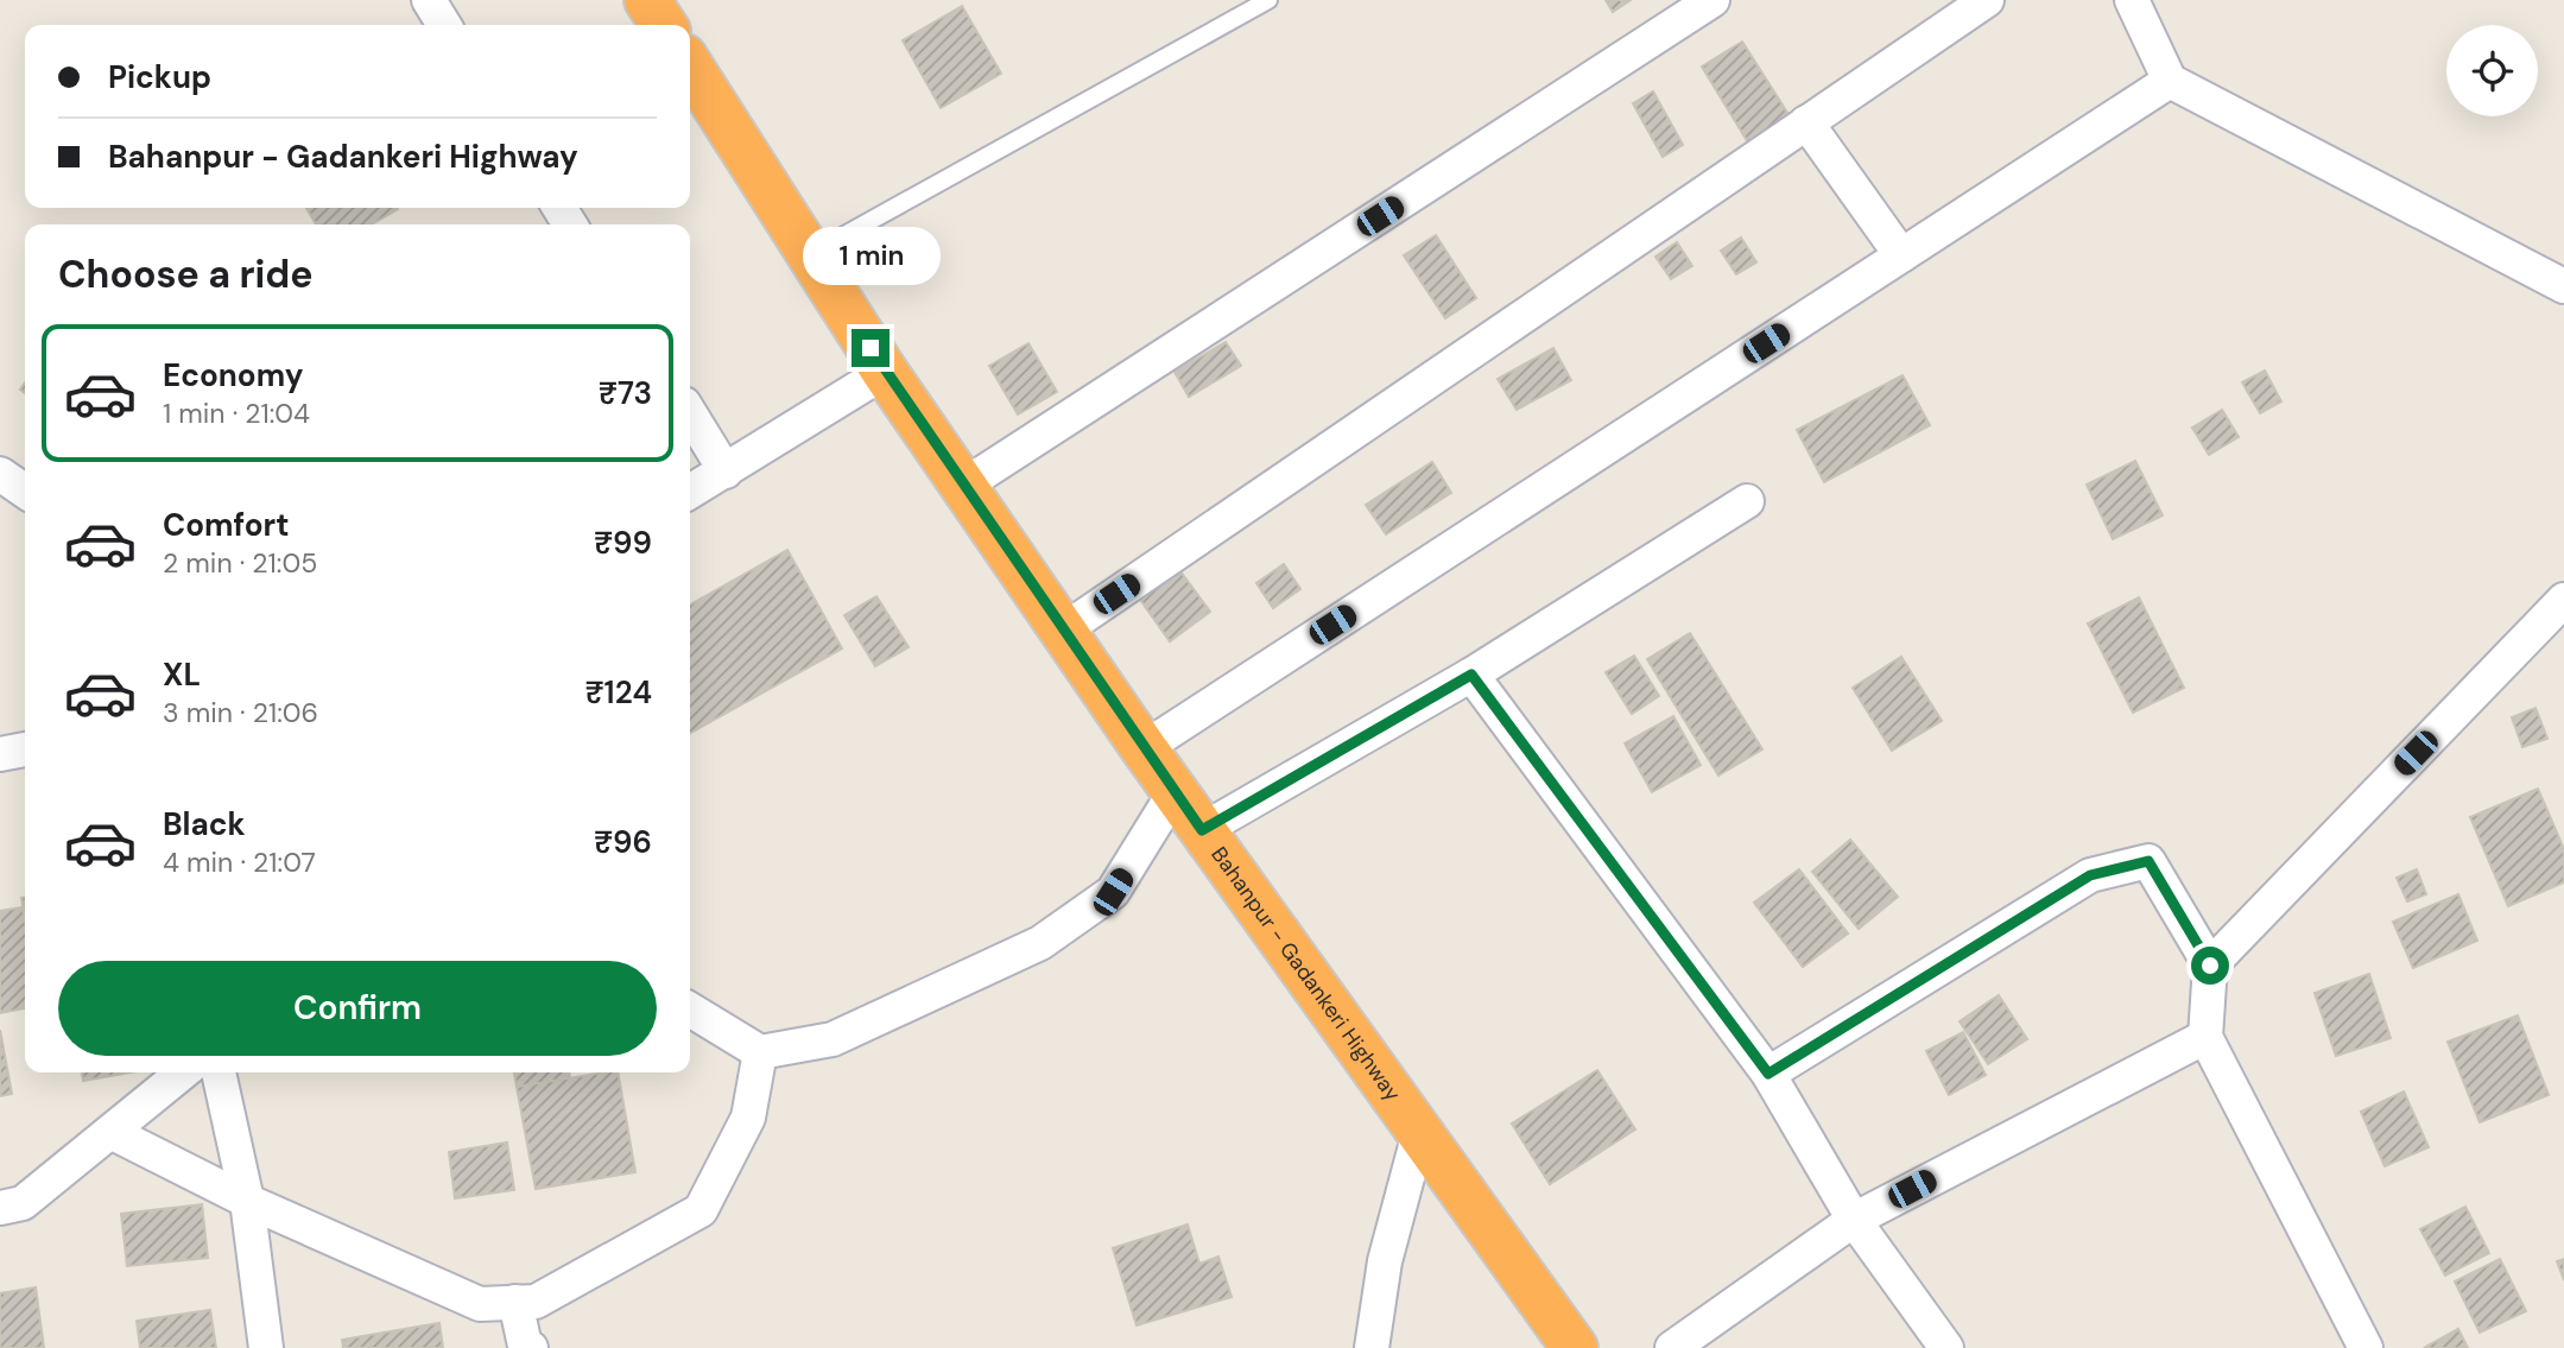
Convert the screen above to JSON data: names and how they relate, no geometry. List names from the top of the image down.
{
  "streets": {
    "highway": ["Bahanpur - Gadankeri Highway"]
  },
  "page": {
    "banner": ["Pickup", "Bahanpur - Gadankeri Highway"],
    "heading": "Choose a ride",
    "bubble": "1 min",
    "list": [
      {
        "name": "Economy",
        "note": "1 min · 21:04",
        "value": "₹73"
      },
      {
        "name": "Comfort",
        "note": "2 min · 21:05",
        "value": "₹99"
      },
      {
        "name": "XL",
        "note": "3 min · 21:06",
        "value": "₹124"
      },
      {
        "name": "Black",
        "note": "4 min · 21:07",
        "value": "₹96"
      }
    ],
    "buttons": "Confirm"
  }
}
